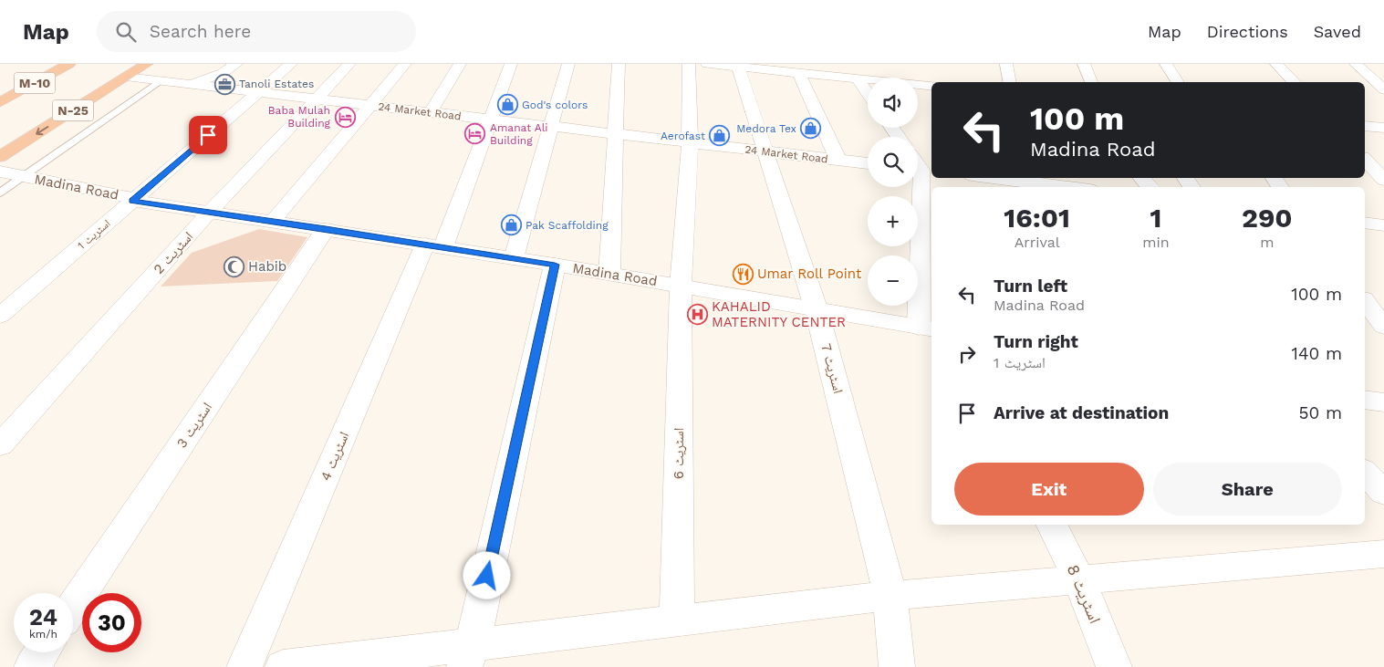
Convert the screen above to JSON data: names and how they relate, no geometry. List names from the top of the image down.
{
  "streets": {
    "highway": ["M-10", "N-25"],
    "street": [
      "24 Market Road",
      "Madina Road",
      "اسٹریٹ 1",
      "اسٹریٹ 2",
      "اسٹریٹ 7",
      "اسٹریٹ 3",
      "اسٹریٹ 6",
      "اسٹریٹ 4",
      "اسٹریٹ 8"
    ]
  },
  "crossings": [
    ["N-25", "24 Market Road"],
    ["24 Market Road", "اسٹریٹ 1"],
    ["24 Market Road", "اسٹریٹ 2"],
    ["24 Market Road", "اسٹریٹ 7"],
    ["24 Market Road", "اسٹریٹ 6"],
    ["24 Market Road", "اسٹریٹ 4"],
    ["Madina Road", "اسٹریٹ 1"],
    ["Madina Road", "اسٹریٹ 2"],
    ["Madina Road", "اسٹریٹ 7"],
    ["Madina Road", "اسٹریٹ 3"],
    ["Madina Road", "اسٹریٹ 6"],
    ["Madina Road", "اسٹریٹ 4"]
  ],
  "places": {
    "office": ["Tanoli Estates"],
    "shop": [
      "God's colors",
      "Medora Tex",
      "Aerofast",
      "Pak Scaffolding"
    ],
    "hotel": ["Baba Mulah Building", "Amanat Ali Building"],
    "mosque": ["Habib"],
    "restaurant": ["Umar Roll Point"],
    "hospital": ["KAHALID MATERNITY CENTER"]
  },
  "page": {
    "header": "Map",
    "search": "Search here",
    "nav": ["Map", "Directions", "Saved"],
    "map_buttons": ["+", "−"],
    "turn": ["100 m", "Madina Road"],
    "eta": [
      "16:01",
      "Arrival",
      "1",
      "min",
      "290",
      "m"
    ],
    "list": [
      {
        "name": "Turn left",
        "note": "Madina Road",
        "value": "100 m"
      },
      {
        "name": "Turn right",
        "note": "اسٹریٹ 1",
        "value": "140 m"
      },
      {
        "name": "Arrive at destination",
        "value": "50 m"
      }
    ],
    "buttons": ["Exit", "Share"],
    "speed": "24 km/h",
    "limit": "30"
  }
}
